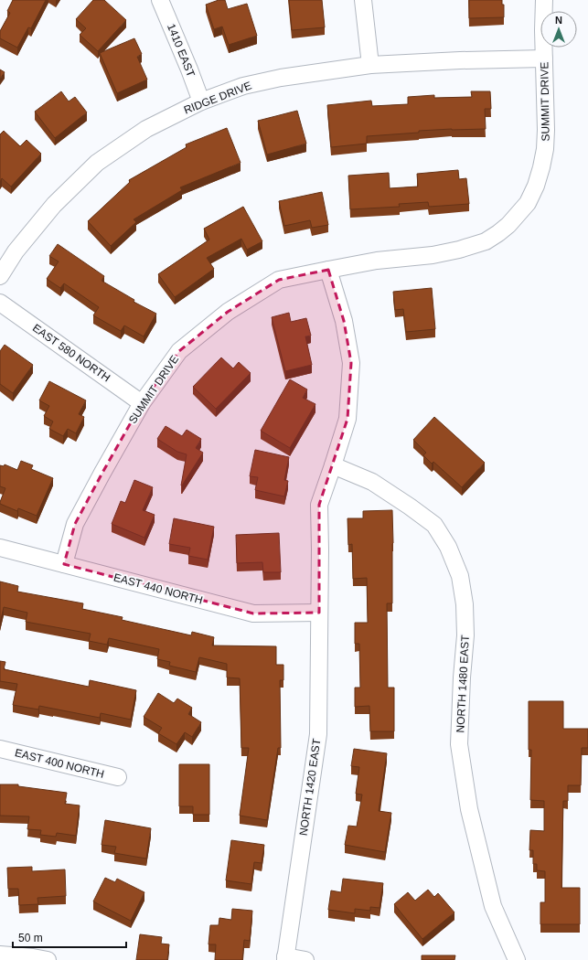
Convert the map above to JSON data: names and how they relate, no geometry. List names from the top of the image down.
{
  "streets": {
    "street": [
      "1410 EAST",
      "RIDGE DRIVE",
      "SUMMIT DRIVE",
      "EAST 580 NORTH",
      "EAST 440 NORTH",
      "NORTH 1480 EAST",
      "EAST 400 NORTH",
      "NORTH 1420 EAST"
    ]
  },
  "crossings": [
    ["1410 EAST", "RIDGE DRIVE"],
    ["RIDGE DRIVE", "SUMMIT DRIVE"],
    ["SUMMIT DRIVE", "EAST 580 NORTH"],
    ["SUMMIT DRIVE", "EAST 440 NORTH"],
    ["EAST 440 NORTH", "NORTH 1420 EAST"]
  ],
  "scale_bar": "50 m",
  "north": "top"
}
